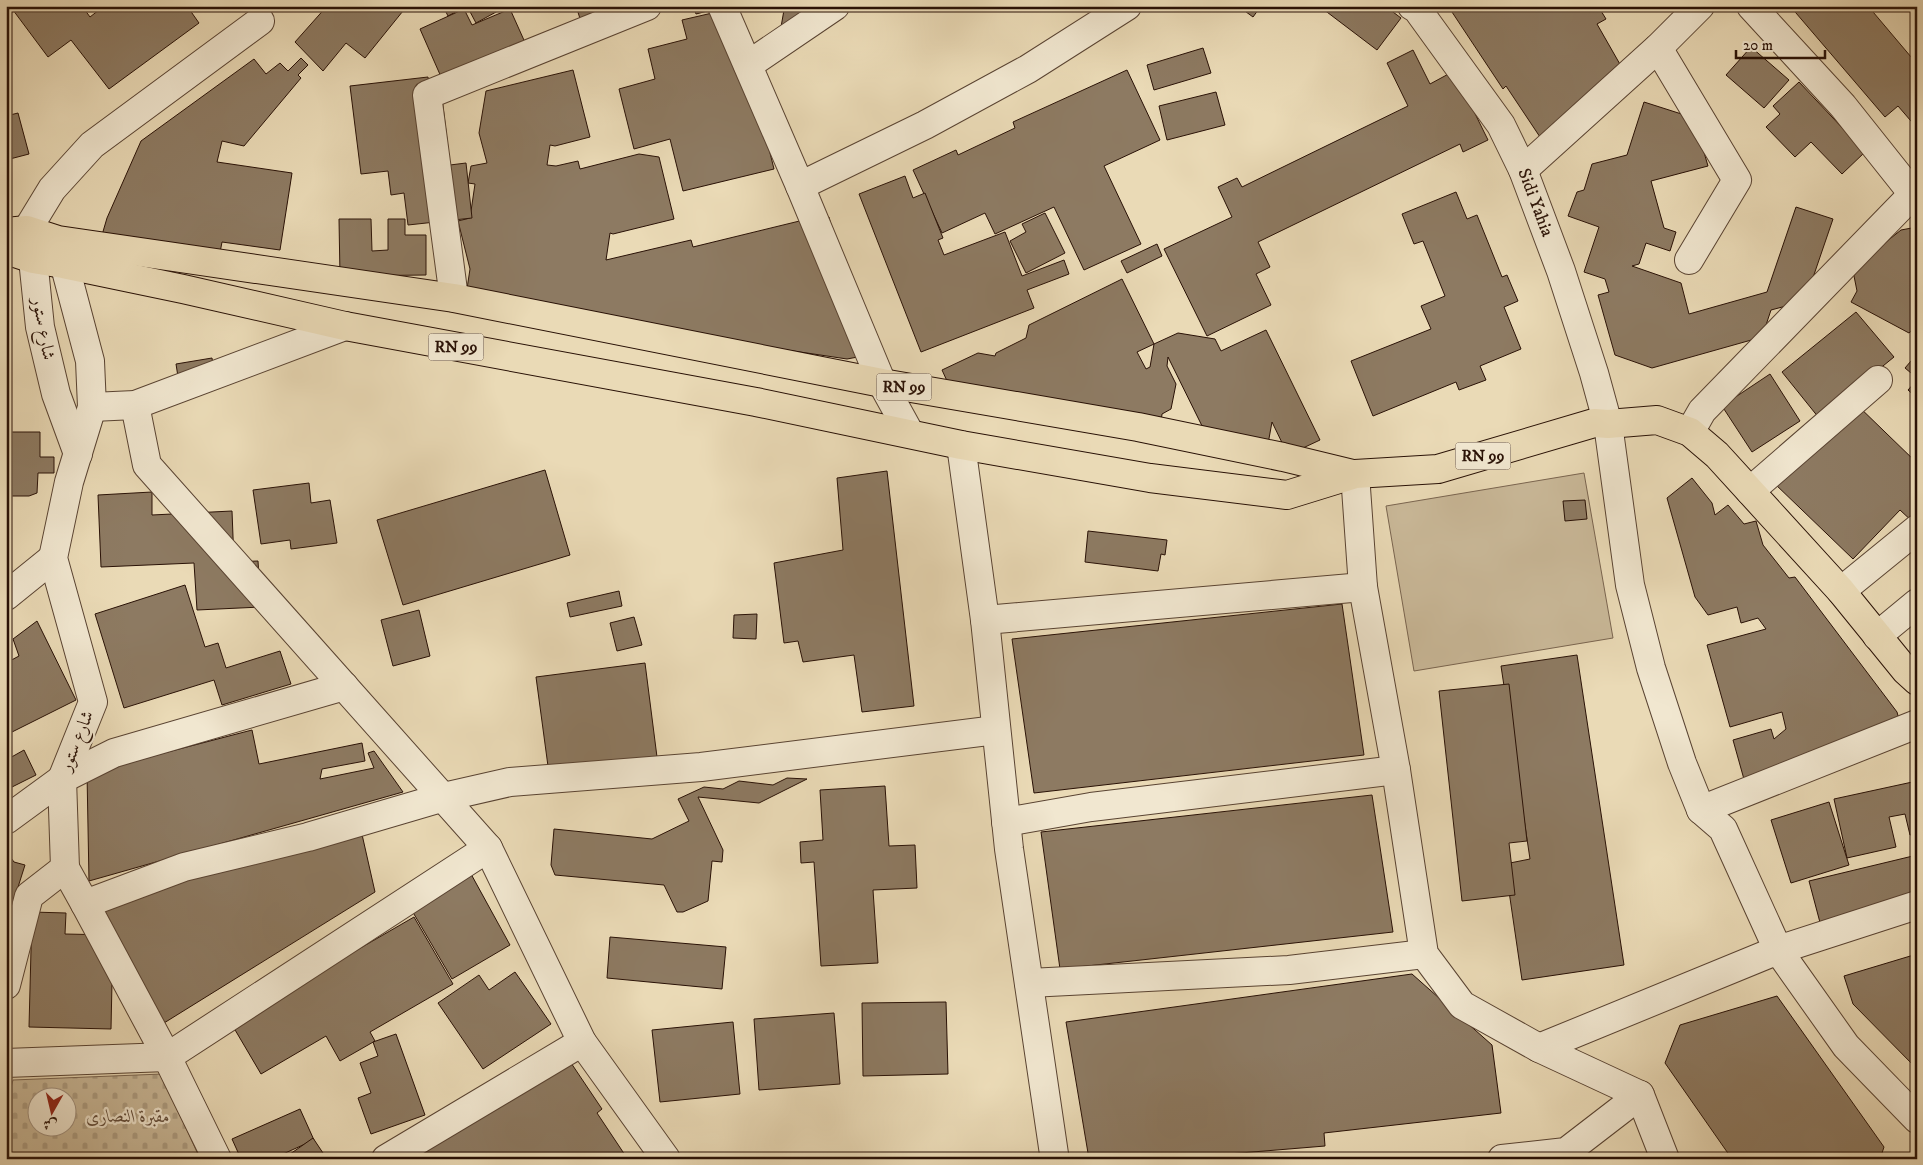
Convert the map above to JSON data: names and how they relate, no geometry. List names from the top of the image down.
{
  "streets": {
    "main road": ["RN 99"],
    "street": ["Sidi Yahia", "شارع ستور"]
  },
  "crossings": [
    ["Sidi Yahia", "RN 99"],
    ["شارع ستور", "RN 99"]
  ],
  "parks": ["مقبرة النصارى"],
  "scale_bar": "20 m",
  "north": "bottom"
}
